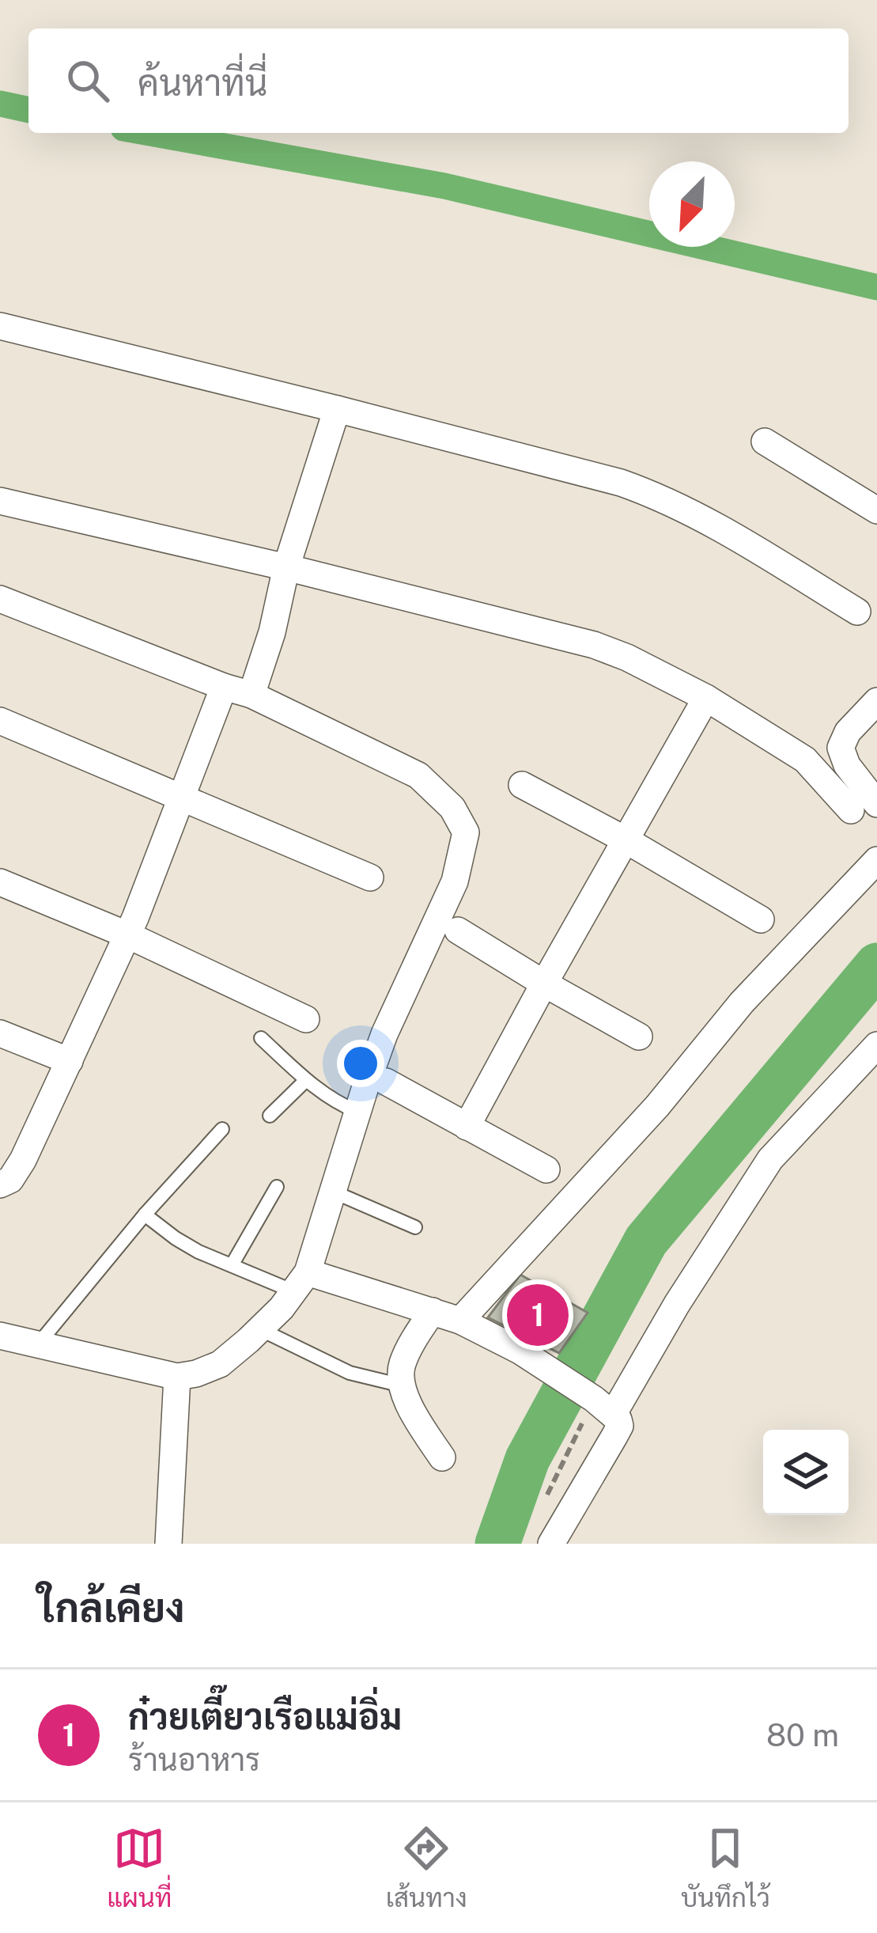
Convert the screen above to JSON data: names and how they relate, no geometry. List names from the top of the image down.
{
  "north": "bottom left",
  "page": {
    "search": "ค้นหาที่นี่",
    "pins": "1",
    "heading": "ใกล้เคียง",
    "list": [
      {
        "mark": "1",
        "name": "ก๋วยเตี๊ยวเรือแม่อิ่ม",
        "note": "ร้านอาหาร",
        "value": "80 m"
      }
    ],
    "nav": ["แผนที่", "เส้นทาง", "บันทึกไว้"]
  }
}
